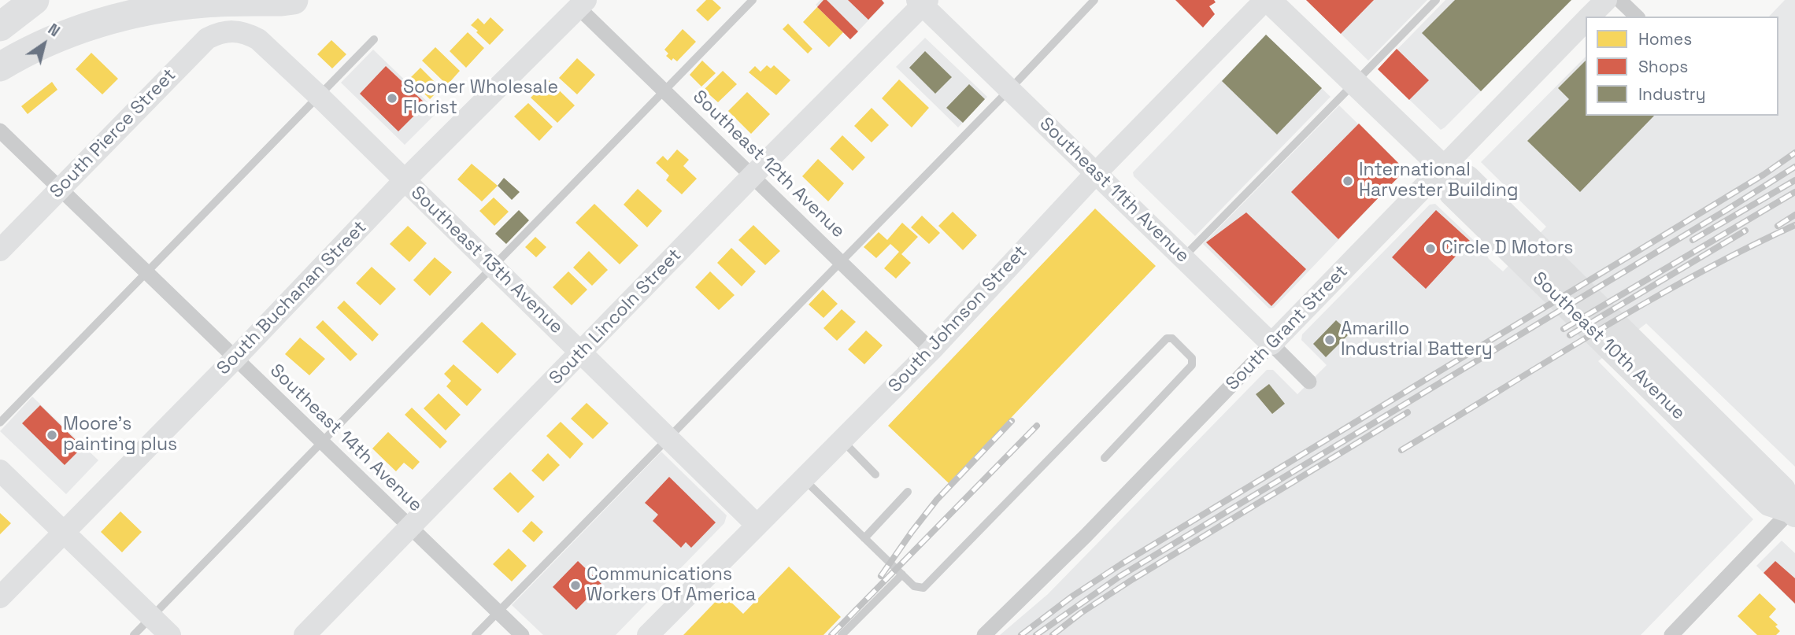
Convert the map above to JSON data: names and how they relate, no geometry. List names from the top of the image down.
{
  "streets": {
    "main road": ["Southeast 10th Avenue"],
    "street": [
      "South Pierce Street",
      "Southeast 12th Avenue",
      "Southeast 11th Avenue",
      "Southeast 13th Avenue",
      "South Buchanan Street",
      "South Lincoln Street",
      "South Johnson Street",
      "South Grant Street",
      "Southeast 14th Avenue"
    ]
  },
  "crossings": [
    ["South Pierce Street", "Southeast 13th Avenue"],
    ["South Pierce Street", "Southeast 14th Avenue"],
    ["Southeast 12th Avenue", "South Buchanan Street"],
    ["Southeast 12th Avenue", "South Lincoln Street"],
    ["Southeast 12th Avenue", "South Johnson Street"],
    ["Southeast 11th Avenue", "South Lincoln Street"],
    ["Southeast 11th Avenue", "South Johnson Street"],
    ["Southeast 11th Avenue", "South Grant Street"],
    ["Southeast 13th Avenue", "South Buchanan Street"],
    ["Southeast 13th Avenue", "South Lincoln Street"],
    ["Southeast 13th Avenue", "South Johnson Street"],
    ["South Buchanan Street", "Southeast 14th Avenue"],
    ["South Lincoln Street", "Southeast 14th Avenue"],
    ["South Johnson Street", "Southeast 10th Avenue"],
    ["South Grant Street", "Southeast 10th Avenue"]
  ],
  "places": [
    "Sooner Wholesale Florist",
    "International Harvester Building",
    "Circle D Motors",
    "Amarillo Industrial Battery",
    "Moore’s painting plus",
    "Communications Workers Of America"
  ],
  "legend": ["Homes", "Shops", "Industry"],
  "north": "top right"
}
